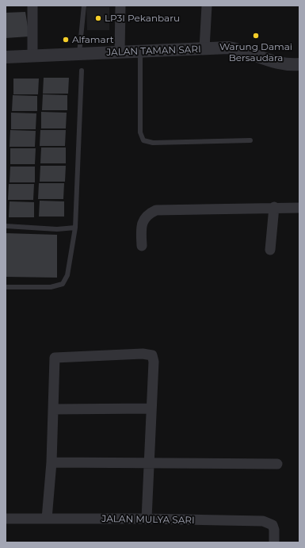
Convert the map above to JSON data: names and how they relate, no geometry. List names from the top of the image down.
{
  "streets": {
    "street": ["JALAN TAMAN SARI", "JALAN MULYA SARI"]
  },
  "places": ["LP3I Pekanbaru", "Warung Damai Bersaudara", "Alfamart"]
}
